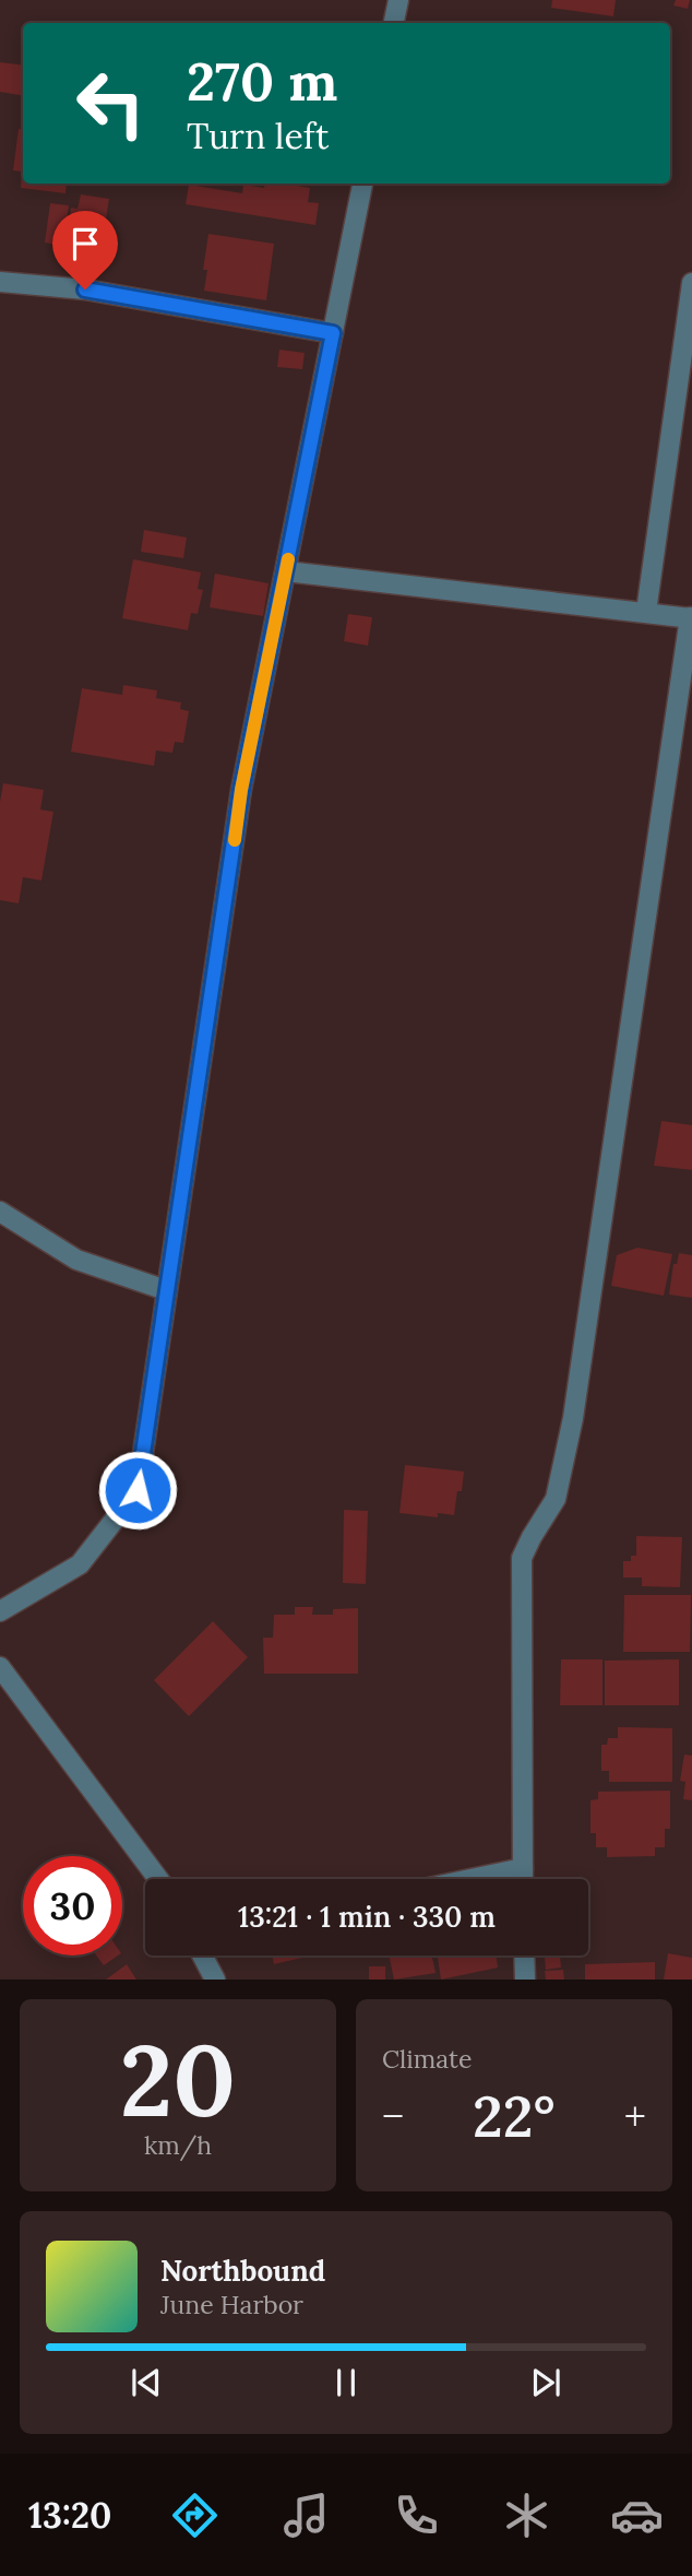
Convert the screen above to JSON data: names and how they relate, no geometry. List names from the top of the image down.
{
  "page": {
    "turn": ["270 m", "Turn left"],
    "limit": "30",
    "trip": "13:21 · 1 min · 330 m",
    "tile": [
      ["20", "km/h"],
      "Climate"
    ],
    "heat": ["−", "22°", "+"],
    "song": ["Northbound", "June Harbor"],
    "tabs": "13:20"
  }
}
